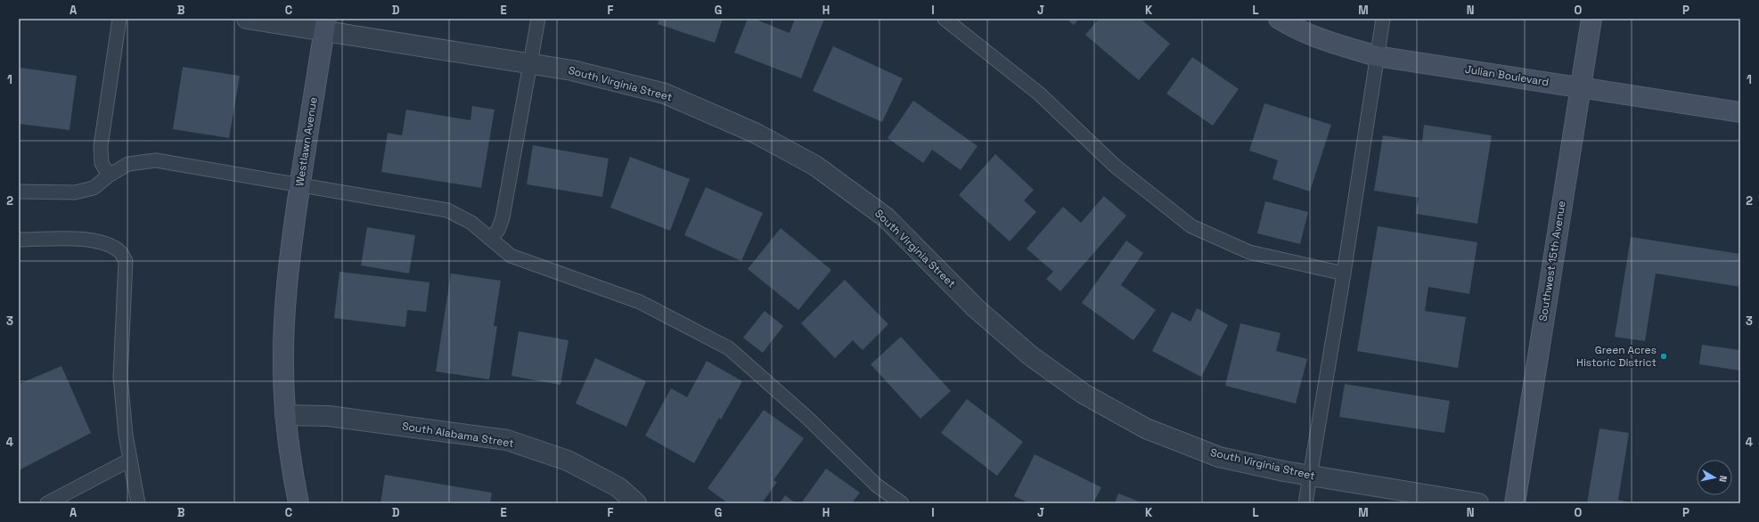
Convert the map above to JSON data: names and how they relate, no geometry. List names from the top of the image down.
{
  "streets": {
    "main road": ["Julian Boulevard", "Westlawn Avenue", "Southwest 15th Avenue"],
    "street": ["South Virginia Street", "South Alabama Street"]
  },
  "crossings": [
    ["Julian Boulevard", "Southwest 15th Avenue"],
    ["South Virginia Street", "Westlawn Avenue"],
    ["Westlawn Avenue", "South Alabama Street"]
  ],
  "places": ["Green Acres Historic District"],
  "north": "right",
  "grid": {
    "columns": [
      "A",
      "B",
      "C",
      "D",
      "E",
      "F",
      "G",
      "H",
      "I",
      "J",
      "K",
      "L",
      "M",
      "N",
      "O",
      "P"
    ],
    "rows": [
      "1",
      "2",
      "3",
      "4"
    ]
  }
}
